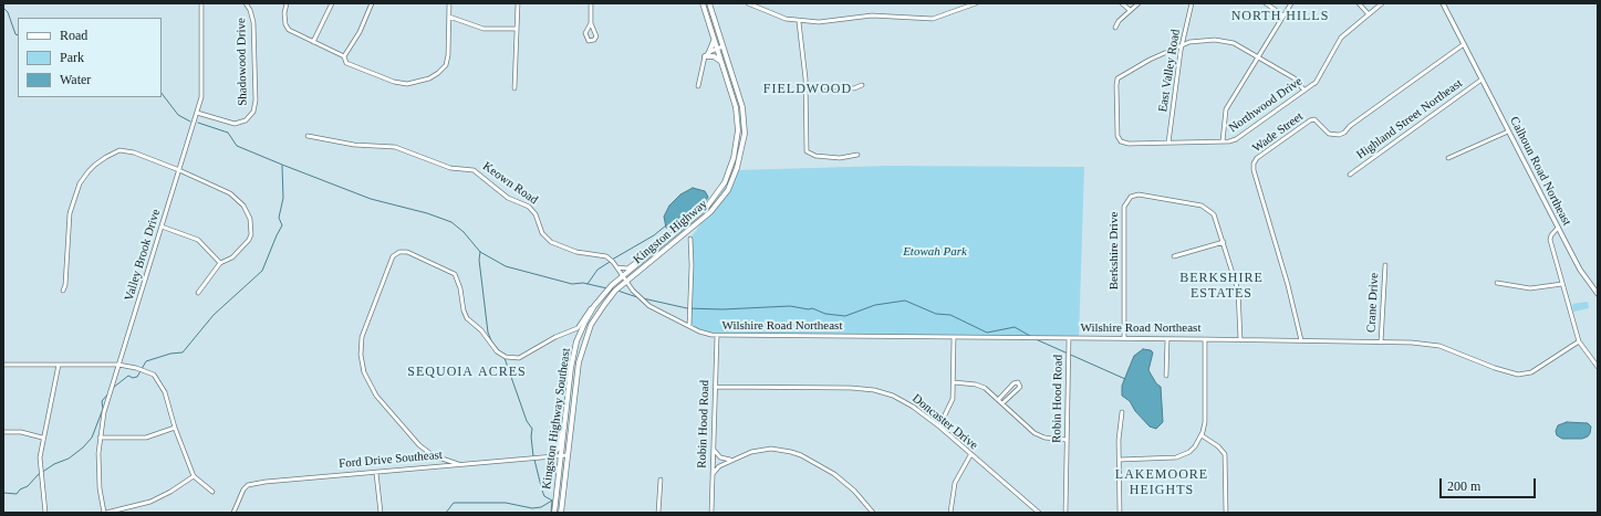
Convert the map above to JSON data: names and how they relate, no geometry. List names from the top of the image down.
{
  "streets": {
    "main road": ["Kingston Highway", "Kingston Highway Southeast"],
    "street": [
      "Shadowood Drive",
      "East Valley Road",
      "Northwood Drive",
      "Highland Street Northeast",
      "Wade Street",
      "Calhoun Road Northeast",
      "Keown Road",
      "Berkshire Drive",
      "Valley Brook Drive",
      "Crane Drive",
      "Wilshire Road Northeast",
      "Robin Hood Road",
      "Doncaster Drive",
      "Ford Drive Southeast"
    ]
  },
  "crossings": [
    ["Shadowood Drive", "Valley Brook Drive"],
    ["East Valley Road", "Northwood Drive"],
    ["Highland Street Northeast", "Calhoun Road Northeast"],
    ["Wade Street", "Calhoun Road Northeast"],
    ["Wade Street", "Wilshire Road Northeast"],
    ["Keown Road", "Kingston Highway"],
    ["Keown Road", "Wilshire Road Northeast"],
    ["Kingston Highway", "Wilshire Road Northeast"],
    ["Kingston Highway", "Kingston Highway Southeast"],
    ["Kingston Highway", "Ford Drive Southeast"],
    ["Berkshire Drive", "Wilshire Road Northeast"],
    ["Crane Drive", "Wilshire Road Northeast"],
    ["Wilshire Road Northeast", "Robin Hood Road"],
    ["Robin Hood Road", "Doncaster Drive"],
    ["Kingston Highway Southeast", "Ford Drive Southeast"]
  ],
  "districts": [
    "NORTH HILLS",
    "FIELDWOOD",
    "BERKSHIRE ESTATES",
    "SEQUOIA ACRES",
    "LAKEMOORE HEIGHTS"
  ],
  "parks": ["Etowah Park"],
  "legend": ["Road", "Park", "Water"],
  "scale_bar": "200 m"
}
